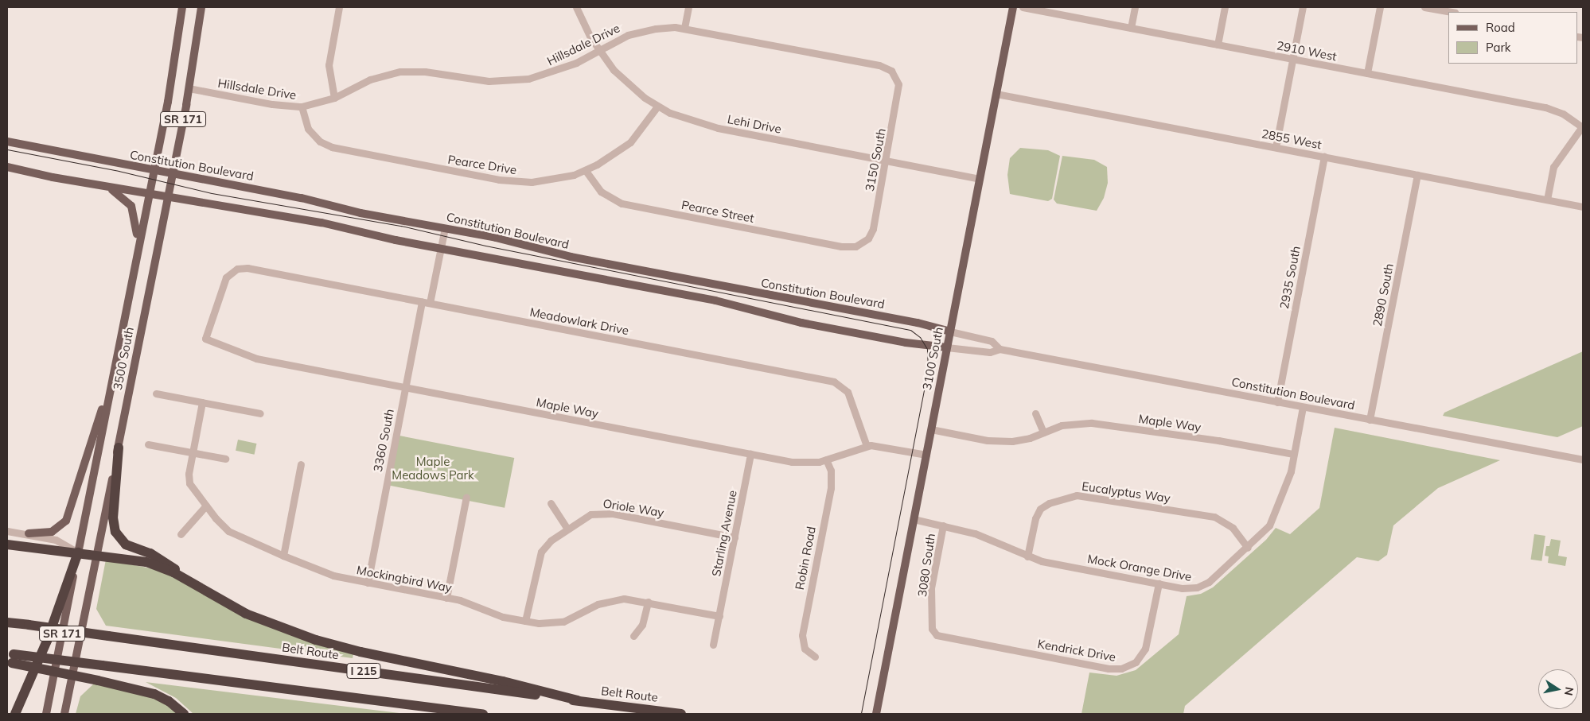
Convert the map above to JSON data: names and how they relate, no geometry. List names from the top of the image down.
{
  "streets": {
    "highway": ["Belt Route", "I 215"],
    "main road": [
      "SR 171",
      "Constitution Boulevard",
      "3500 South",
      "3100 South"
    ],
    "street": [
      "Hillsdale Drive",
      "2910 West",
      "Lehi Drive",
      "2855 West",
      "3150 South",
      "Pearce Drive",
      "Pearce Street",
      "2935 South",
      "2890 South",
      "Meadowlark Drive",
      "Maple Way",
      "3360 South",
      "Eucalyptus Way",
      "Oriole Way",
      "Starling Avenue",
      "Robin Road",
      "3080 South",
      "Mock Orange Drive",
      "Mockingbird Way",
      "Kendrick Drive"
    ]
  },
  "crossings": [
    ["Hillsdale Drive", "Lehi Drive"],
    ["Hillsdale Drive", "3150 South"],
    ["Hillsdale Drive", "Pearce Drive"],
    ["Hillsdale Drive", "3500 South"],
    ["Lehi Drive", "3150 South"],
    ["Lehi Drive", "Pearce Drive"],
    ["Lehi Drive", "3100 South"],
    ["2855 West", "2935 South"],
    ["2855 West", "2890 South"],
    ["2855 West", "3100 South"],
    ["3150 South", "Pearce Street"],
    ["Pearce Drive", "Pearce Street"],
    ["Constitution Boulevard", "2935 South"],
    ["Constitution Boulevard", "2890 South"],
    ["Constitution Boulevard", "3500 South"],
    ["Constitution Boulevard", "3100 South"],
    ["Constitution Boulevard", "3360 South"],
    ["Constitution Boulevard", "Mock Orange Drive"],
    ["Meadowlark Drive", "Maple Way"],
    ["Meadowlark Drive", "3360 South"],
    ["3100 South", "Maple Way"],
    ["3100 South", "Mock Orange Drive"],
    ["Maple Way", "3360 South"],
    ["Maple Way", "Starling Avenue"],
    ["Maple Way", "Robin Road"],
    ["Maple Way", "Mock Orange Drive"],
    ["3360 South", "Mockingbird Way"],
    ["Eucalyptus Way", "Mock Orange Drive"],
    ["Oriole Way", "Starling Avenue"],
    ["Oriole Way", "Mockingbird Way"],
    ["Starling Avenue", "Mockingbird Way"],
    ["3080 South", "Mock Orange Drive"],
    ["3080 South", "Kendrick Drive"],
    ["Mock Orange Drive", "Kendrick Drive"]
  ],
  "parks": ["Maple Meadows Park"],
  "legend": ["Road", "Park"],
  "north": "right"
}
